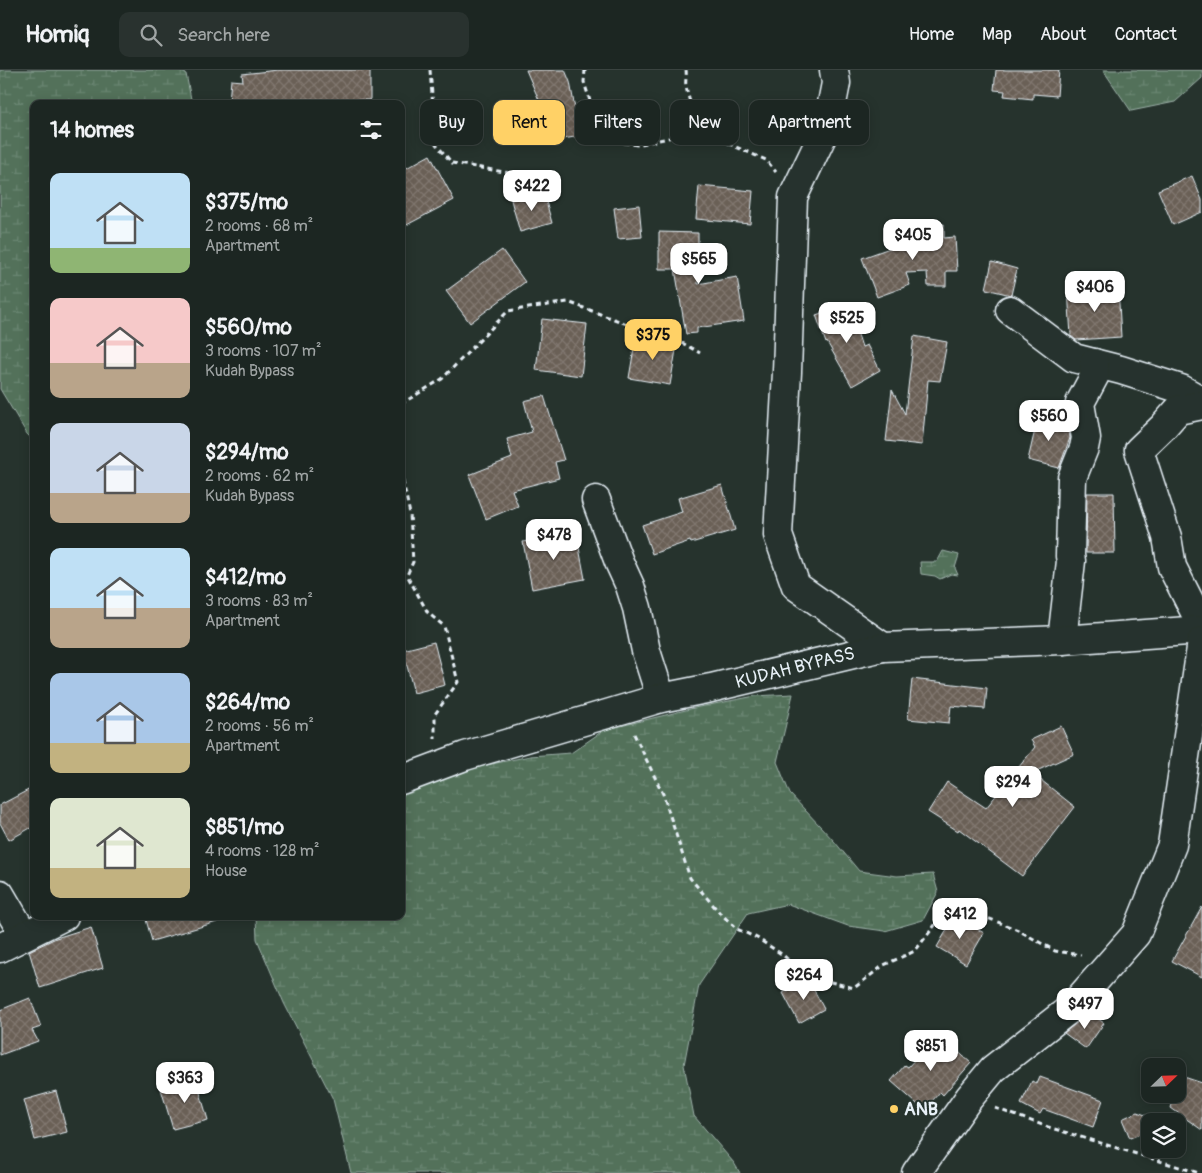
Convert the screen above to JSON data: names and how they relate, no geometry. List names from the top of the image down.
{
  "streets": {
    "street": ["KUDAH BYPASS"]
  },
  "places": ["ANB"],
  "north": "top right",
  "page": {
    "header": "Homiq",
    "search": "Search here",
    "nav": [
      "Home",
      "Map",
      "About",
      "Contact"
    ],
    "chip": [
      "Buy",
      "Rent",
      "Filters",
      "New",
      "Apartment"
    ],
    "heading": "14 homes",
    "list": [
      {
        "name": "$375/mo",
        "note": "2 rooms · 68 m² · Apartment"
      },
      {
        "name": "$560/mo",
        "note": "3 rooms · 107 m² · Kudah Bypass"
      },
      {
        "name": "$294/mo",
        "note": "2 rooms · 62 m² · Kudah Bypass"
      },
      {
        "name": "$412/mo",
        "note": "3 rooms · 83 m² · Apartment"
      },
      {
        "name": "$264/mo",
        "note": "2 rooms · 56 m² · Apartment"
      },
      {
        "name": "$851/mo",
        "note": "4 rooms · 128 m² · House"
      }
    ],
    "price": [
      "$422",
      "$405",
      "$565",
      "$406",
      "$525",
      "$375",
      "$560",
      "$478",
      "$294",
      "$412",
      "$264",
      "$497",
      "$851",
      "$363"
    ]
  }
}
